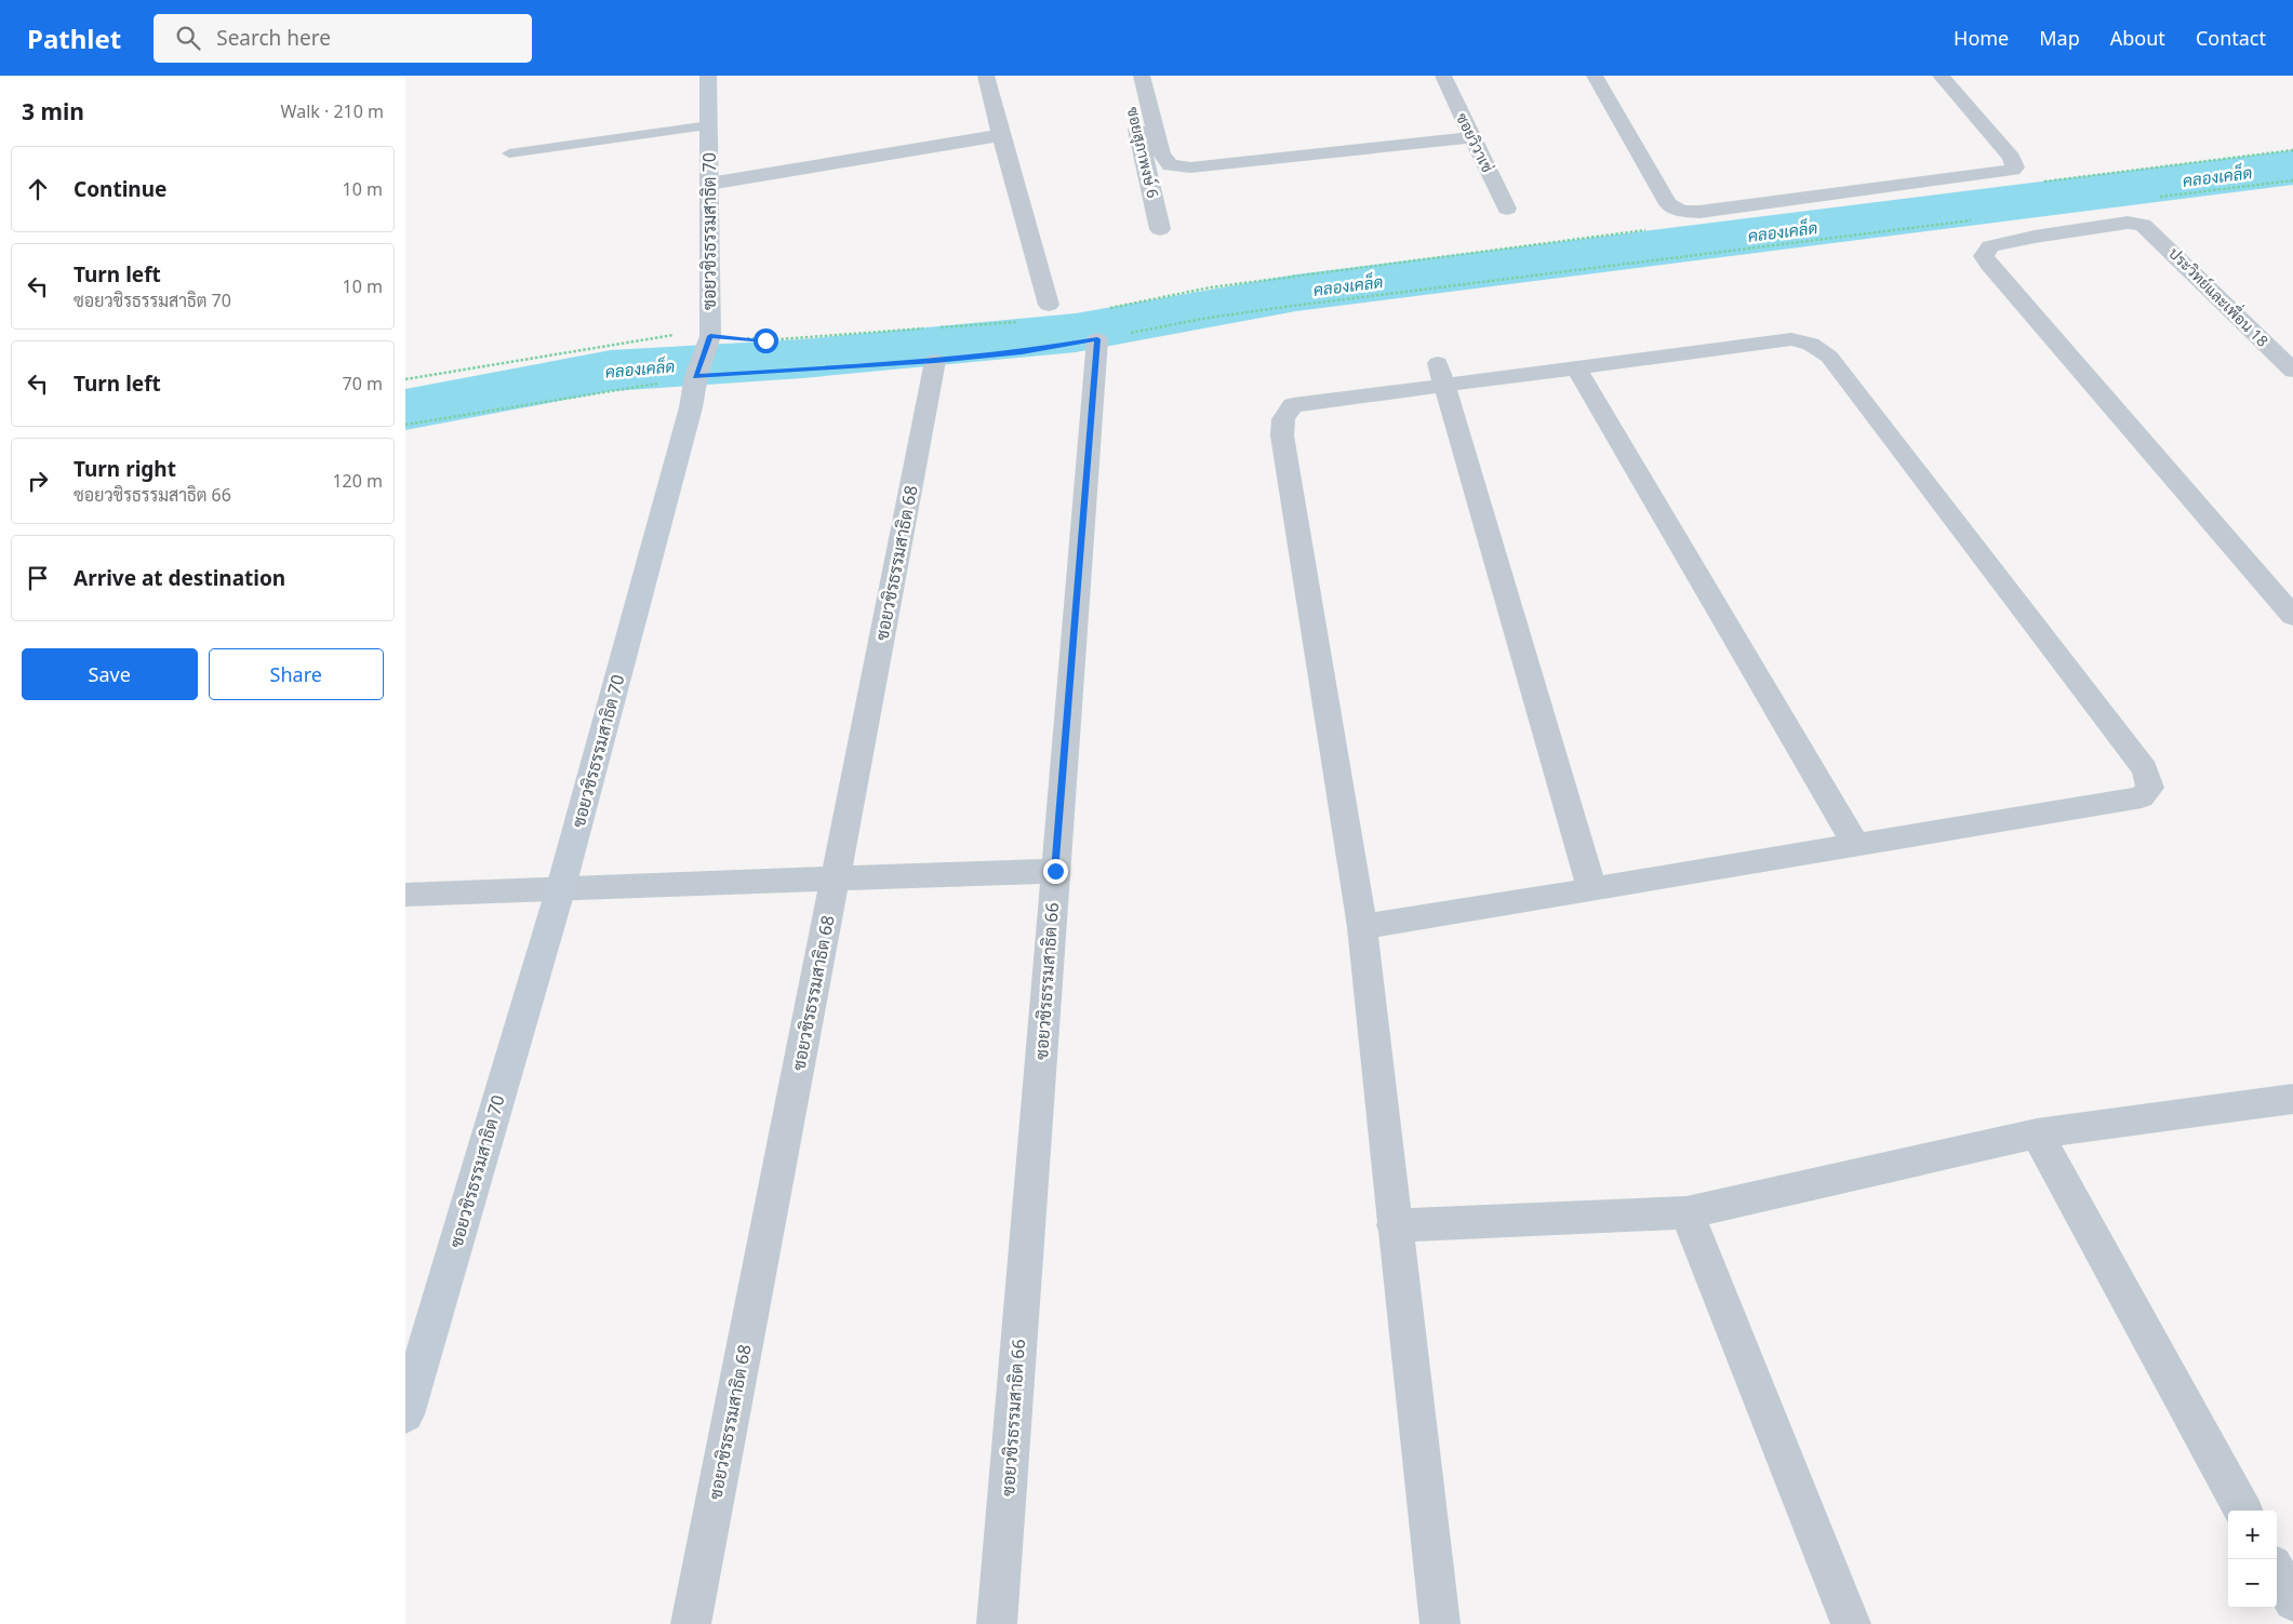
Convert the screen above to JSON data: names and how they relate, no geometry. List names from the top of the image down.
{
  "streets": {
    "street": [
      "ซอยวิวาเช่",
      "ซอยสุภาพงษ์ 6",
      "ซอยวชิรธรรมสาธิต 70",
      "ประวิทย์และเพื่อน 18",
      "ซอยวชิรธรรมสาธิต 68",
      "ซอยวชิรธรรมสาธิต 66"
    ]
  },
  "water": ["คลองเคล็ด"],
  "page": {
    "header": "Pathlet",
    "search": "Search here",
    "nav": [
      "Home",
      "Map",
      "About",
      "Contact"
    ],
    "heading": ["3 min", "Walk · 210 m"],
    "list": [
      ["Continue", "10 m"],
      ["Turn left", "ซอยวชิรธรรมสาธิต 70", "10 m"],
      ["Turn left", "70 m"],
      ["Turn right", "ซอยวชิรธรรมสาธิต 66", "120 m"],
      "Arrive at destination"
    ],
    "buttons": ["Save", "Share"],
    "map_buttons": ["+", "−"]
  }
}
